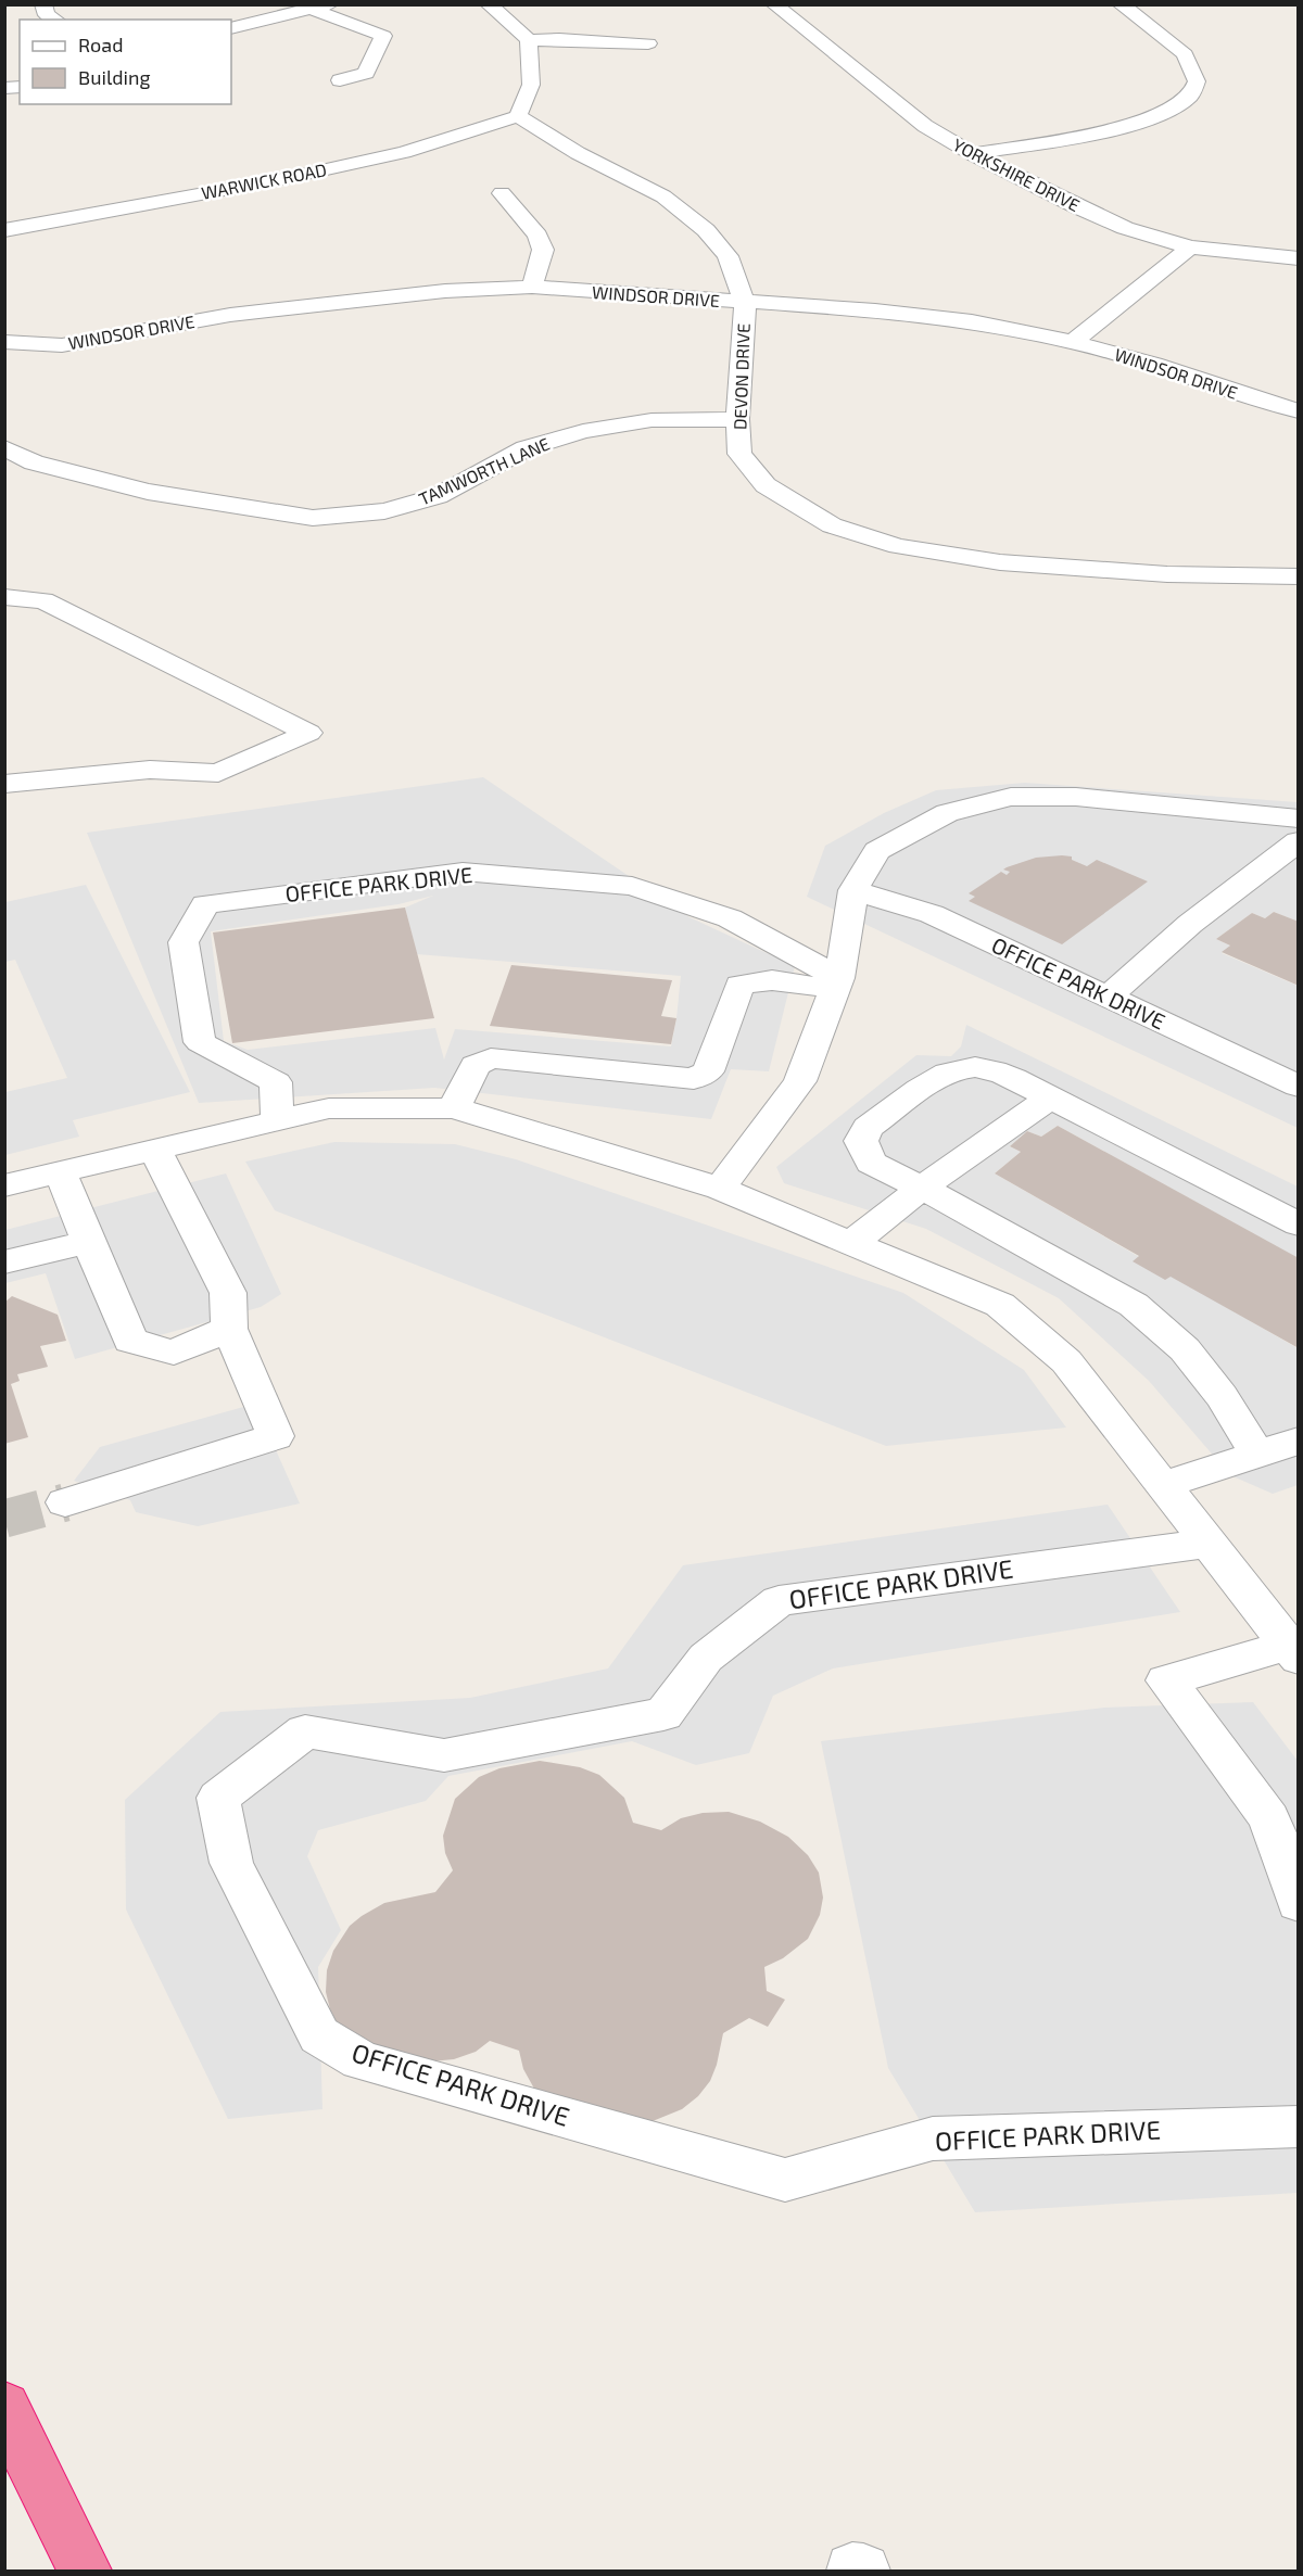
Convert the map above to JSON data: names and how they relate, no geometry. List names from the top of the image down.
{
  "streets": {
    "street": [
      "YORKSHIRE DRIVE",
      "WARWICK ROAD",
      "WINDSOR DRIVE",
      "DEVON DRIVE",
      "TAMWORTH LANE",
      "OFFICE PARK DRIVE"
    ]
  },
  "crossings": [
    ["WARWICK ROAD", "DEVON DRIVE"],
    ["WINDSOR DRIVE", "DEVON DRIVE"],
    ["DEVON DRIVE", "TAMWORTH LANE"]
  ],
  "legend": ["Road", "Building"]
}
